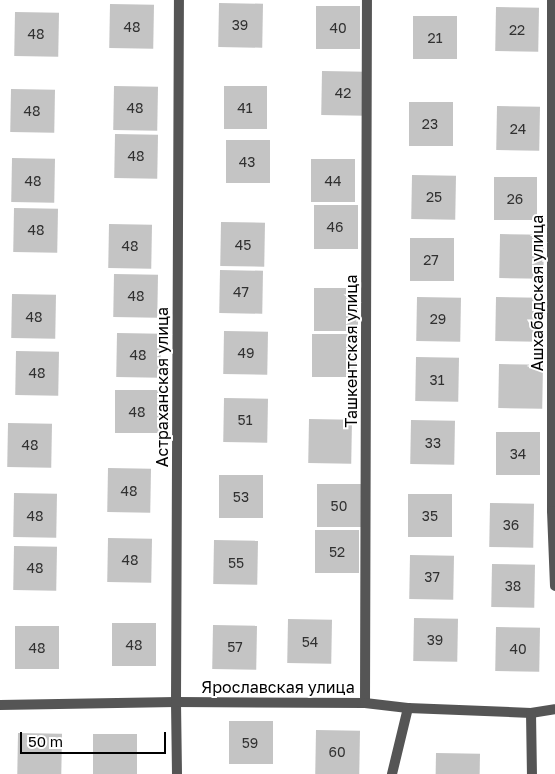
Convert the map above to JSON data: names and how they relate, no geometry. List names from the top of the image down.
{
  "streets": {
    "street": [
      "Ашхабадская улица",
      "Ташкентская улица",
      "Астраханская улица",
      "Ярославская улица"
    ]
  },
  "crossings": [
    ["Ташкентская улица", "Ярославская улица"],
    ["Астраханская улица", "Ярославская улица"]
  ],
  "house_numbers": [
    "39",
    "48",
    "40",
    "22",
    "48",
    "21",
    "42",
    "48",
    "41",
    "48",
    "23",
    "24",
    "48",
    "43",
    "48",
    "44",
    "25",
    "26",
    "46",
    "48",
    "45",
    "48",
    "27",
    "47",
    "48",
    "48",
    "29",
    "49",
    "48",
    "48",
    "31",
    "48",
    "51",
    "33",
    "48",
    "34",
    "48",
    "53",
    "50",
    "48",
    "35",
    "36",
    "52",
    "48",
    "55",
    "48",
    "37",
    "38",
    "39",
    "54",
    "48",
    "57",
    "48",
    "40",
    "59",
    "60"
  ],
  "scale_bar": "50 m"
}
